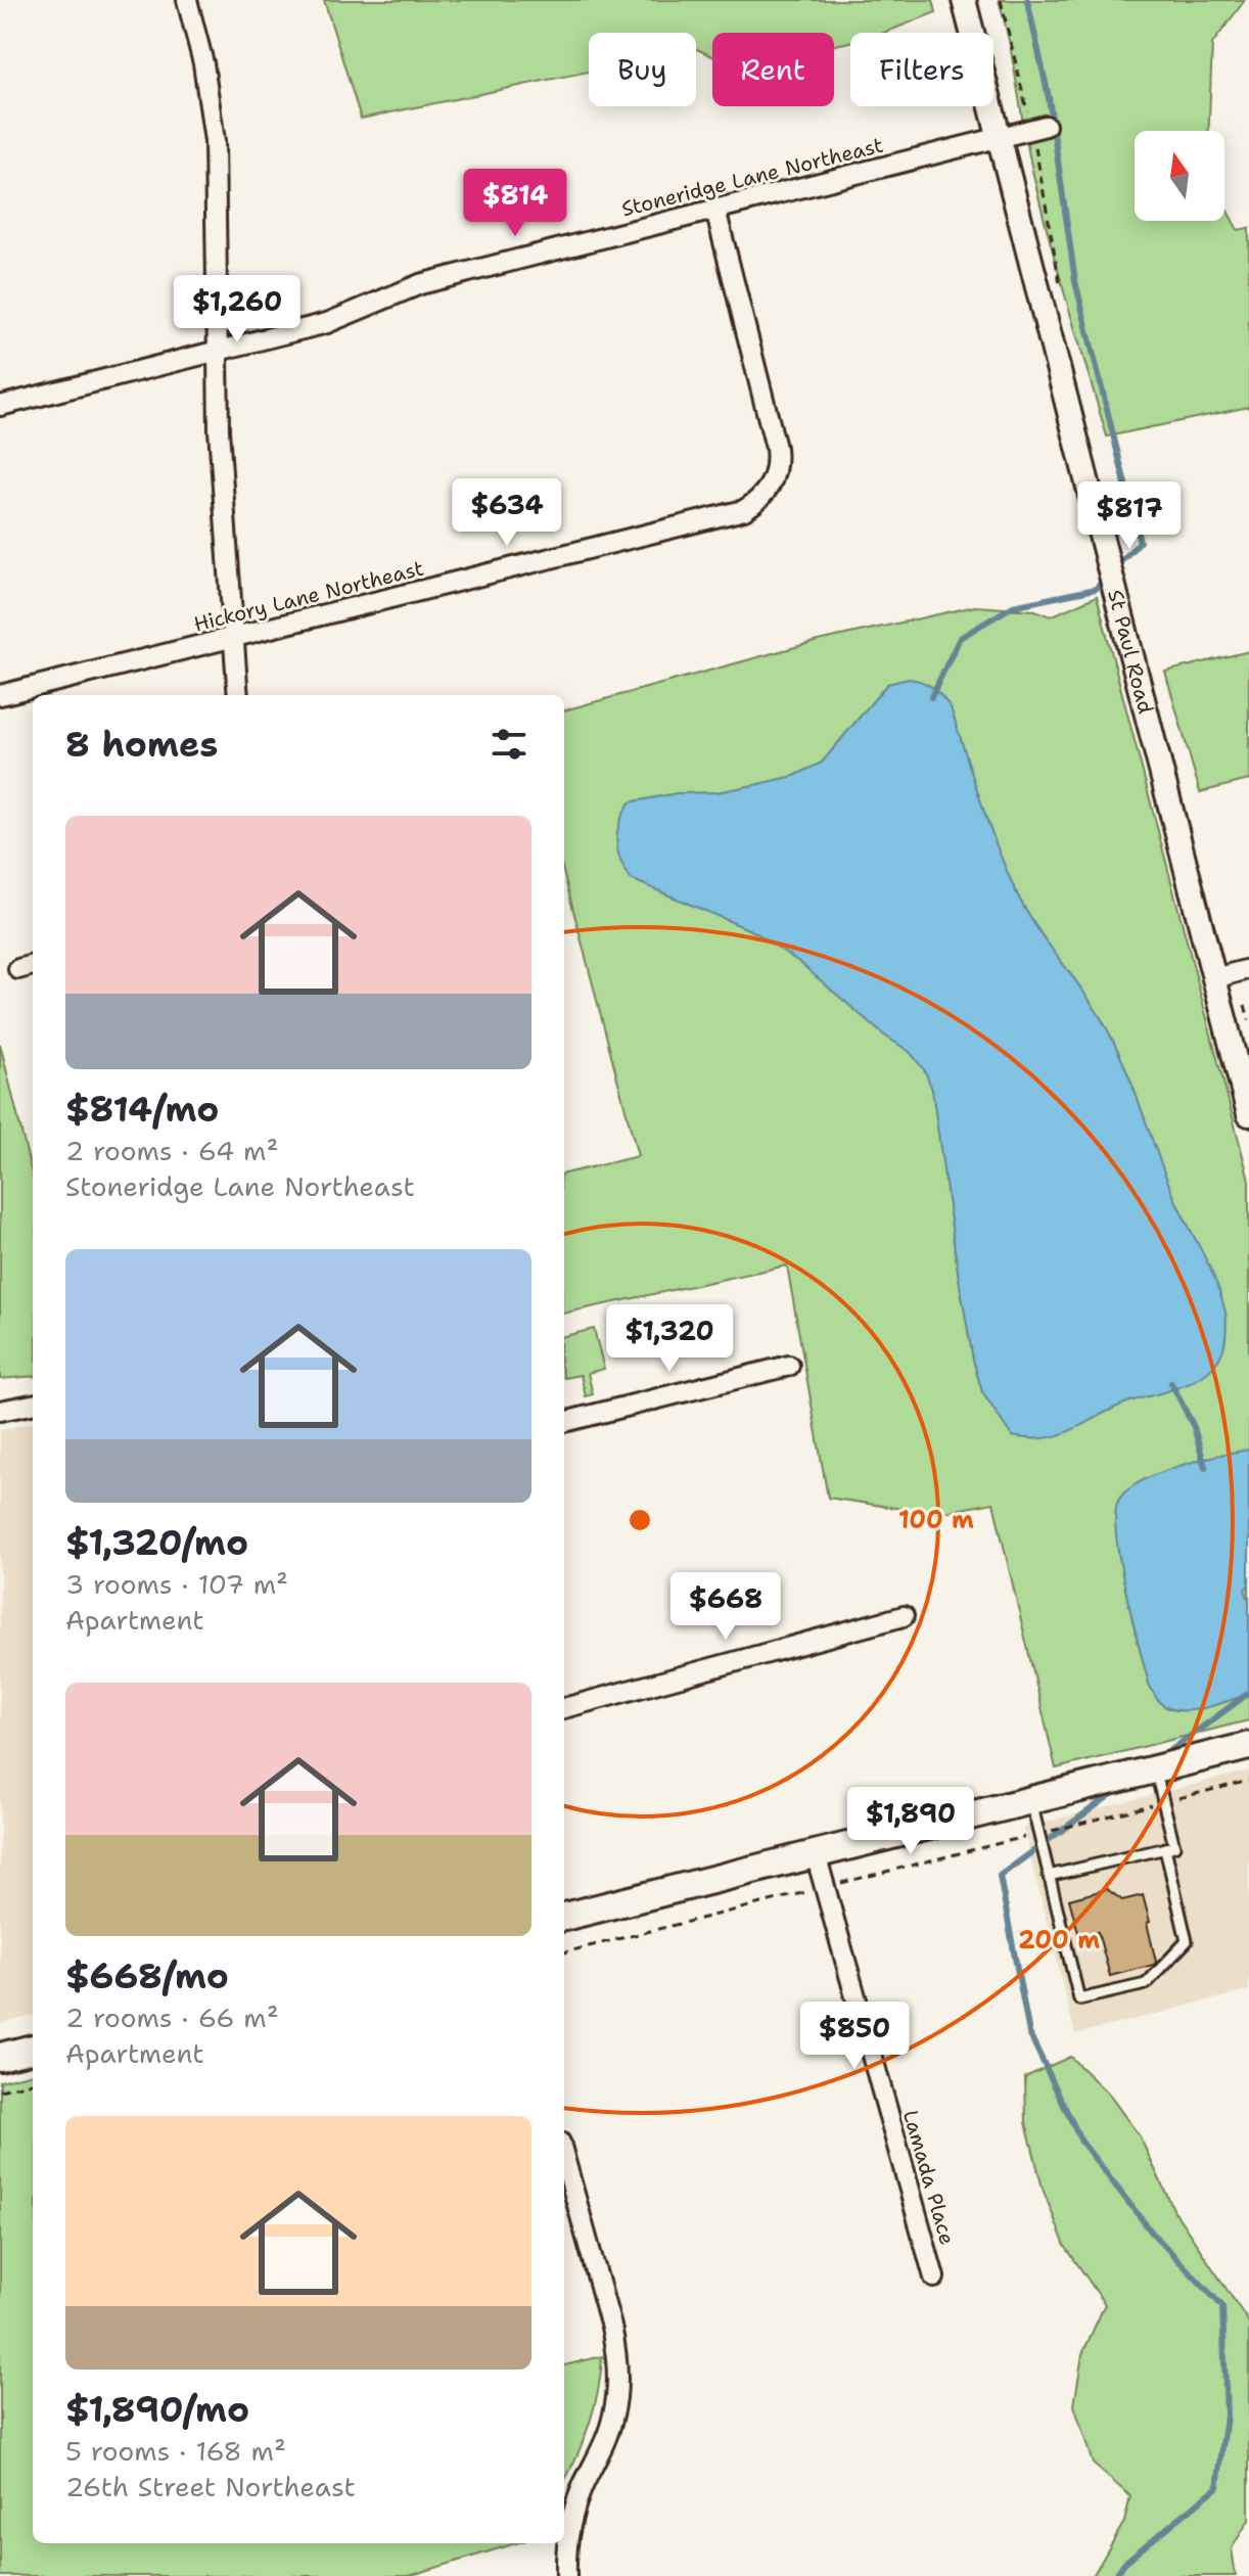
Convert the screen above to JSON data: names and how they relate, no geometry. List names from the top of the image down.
{
  "streets": {
    "street": [
      "Stoneridge Lane Northeast",
      "Hickory Lane Northeast",
      "St Paul Road",
      "Lamada Place"
    ]
  },
  "crossings": [
    ["Stoneridge Lane Northeast", "Hickory Lane Northeast"],
    ["Stoneridge Lane Northeast", "St Paul Road"]
  ],
  "north": "top",
  "page": {
    "chip": ["Buy", "Rent", "Filters"],
    "price": [
      "$814",
      "$1,260",
      "$634",
      "$817",
      "$1,320",
      "$668",
      "$1,890",
      "$850"
    ],
    "heading": "8 homes",
    "list": [
      {
        "name": "$814/mo",
        "note": "2 rooms · 64 m² · Stoneridge Lane Northeast"
      },
      {
        "name": "$1,320/mo",
        "note": "3 rooms · 107 m² · Apartment"
      },
      {
        "name": "$668/mo",
        "note": "2 rooms · 66 m² · Apartment"
      },
      {
        "name": "$1,890/mo",
        "note": "5 rooms · 168 m² · 26th Street Northeast"
      }
    ]
  },
  "rings": ["100 m", "200 m"]
}
